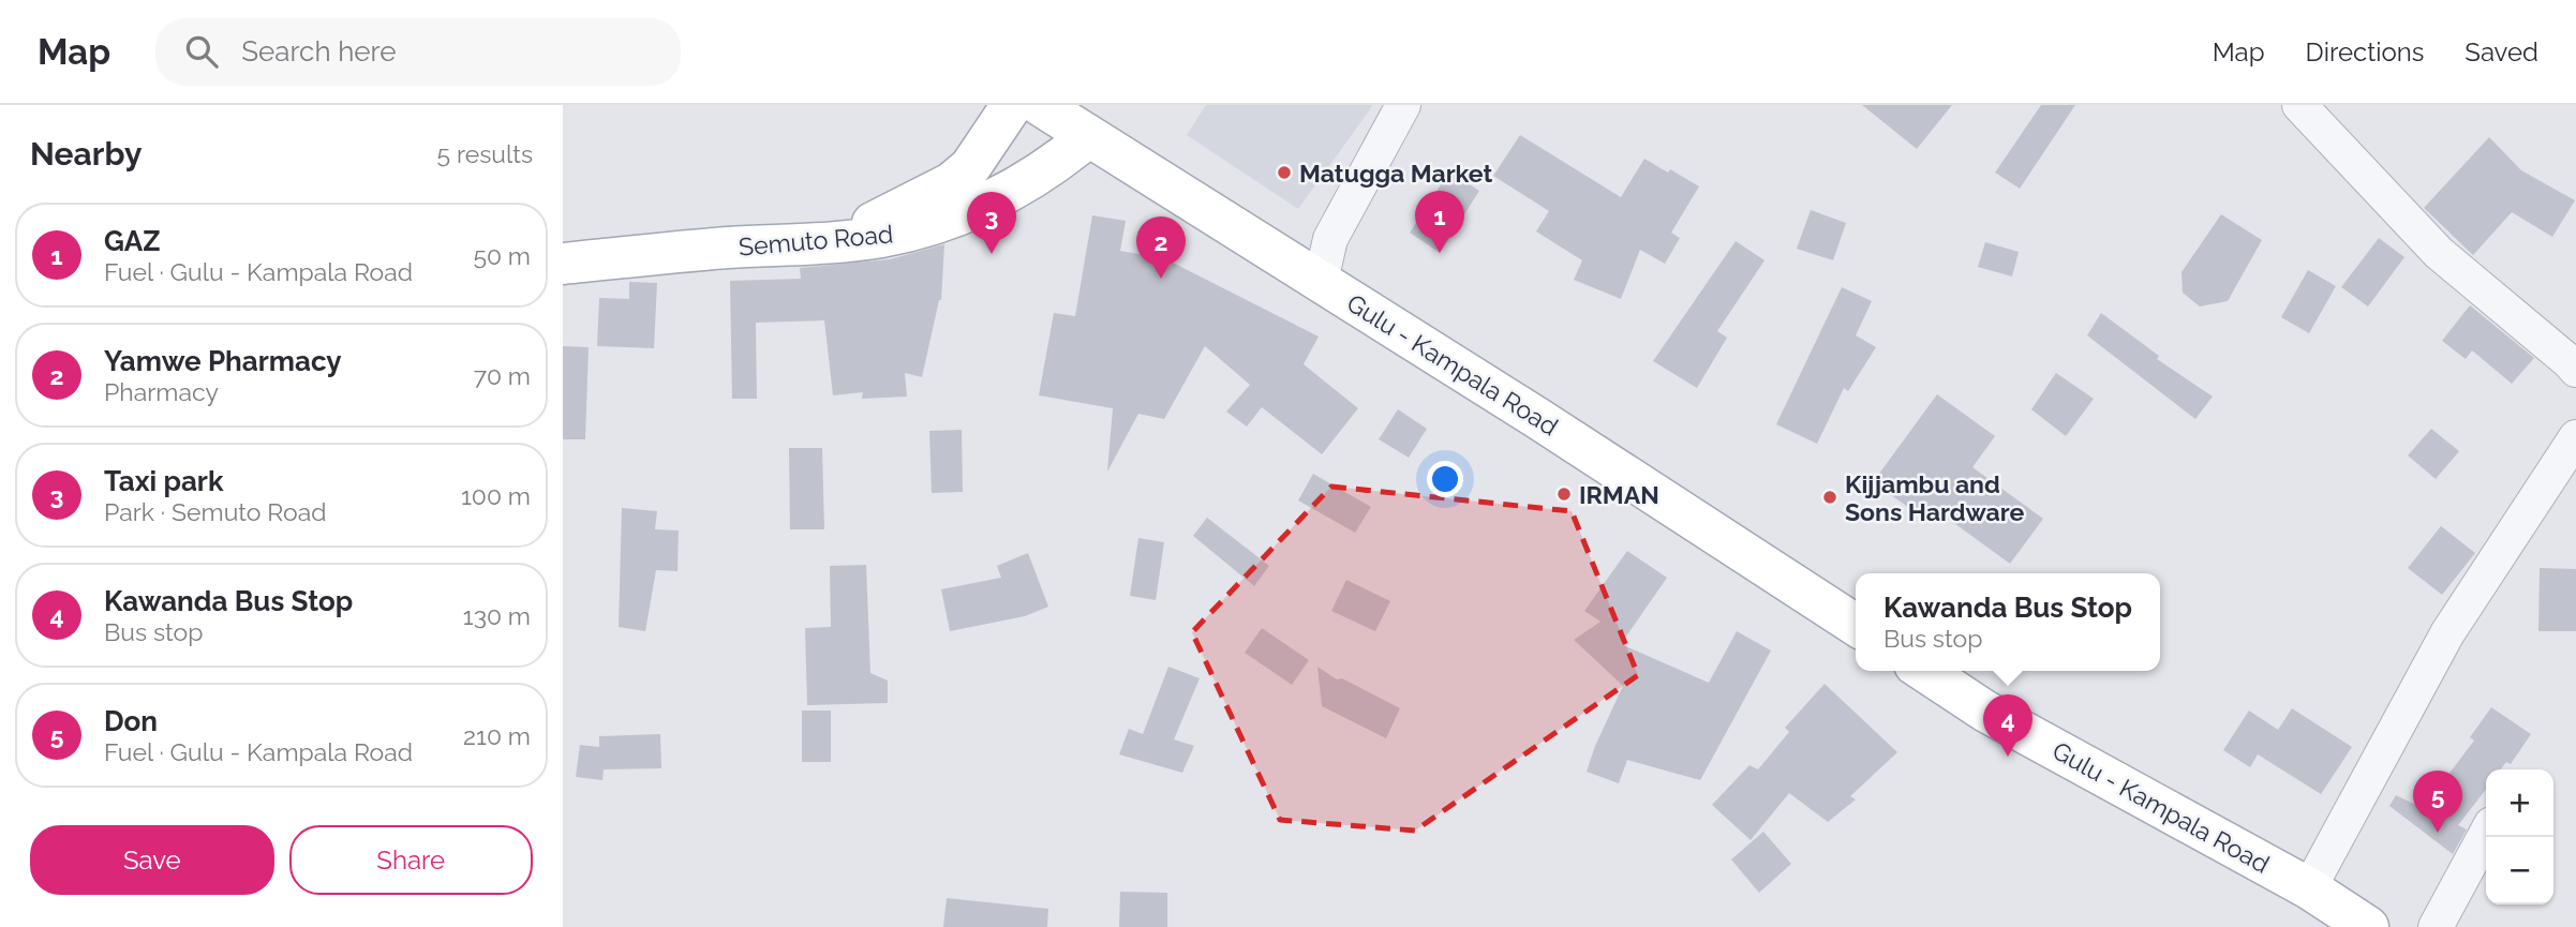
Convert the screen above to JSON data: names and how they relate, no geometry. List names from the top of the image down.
{
  "streets": {
    "main road": ["Semuto Road", "Gulu - Kampala Road"]
  },
  "crossings": [
    ["Semuto Road", "Gulu - Kampala Road"]
  ],
  "places": ["Matugga Market", "IRMAN", "Kijjambu and Sons Hardware"],
  "page": {
    "header": "Map",
    "search": "Search here",
    "nav": ["Map", "Directions", "Saved"],
    "heading": ["Nearby", "5 results"],
    "pins": [
      "1",
      "3",
      "2",
      "4",
      "5"
    ],
    "list": [
      {
        "mark": "1",
        "name": "GAZ",
        "note": "Fuel · Gulu - Kampala Road",
        "value": "50 m"
      },
      {
        "mark": "2",
        "name": "Yamwe Pharmacy",
        "note": "Pharmacy",
        "value": "70 m"
      },
      {
        "mark": "3",
        "name": "Taxi park",
        "note": "Park · Semuto Road",
        "value": "100 m"
      },
      {
        "mark": "4",
        "name": "Kawanda Bus Stop",
        "note": "Bus stop",
        "value": "130 m"
      },
      {
        "mark": "5",
        "name": "Don",
        "note": "Fuel · Gulu - Kampala Road",
        "value": "210 m"
      }
    ],
    "popup": ["Kawanda Bus Stop", "Bus stop"],
    "map_buttons": ["+", "−"],
    "buttons": ["Save", "Share"]
  }
}
